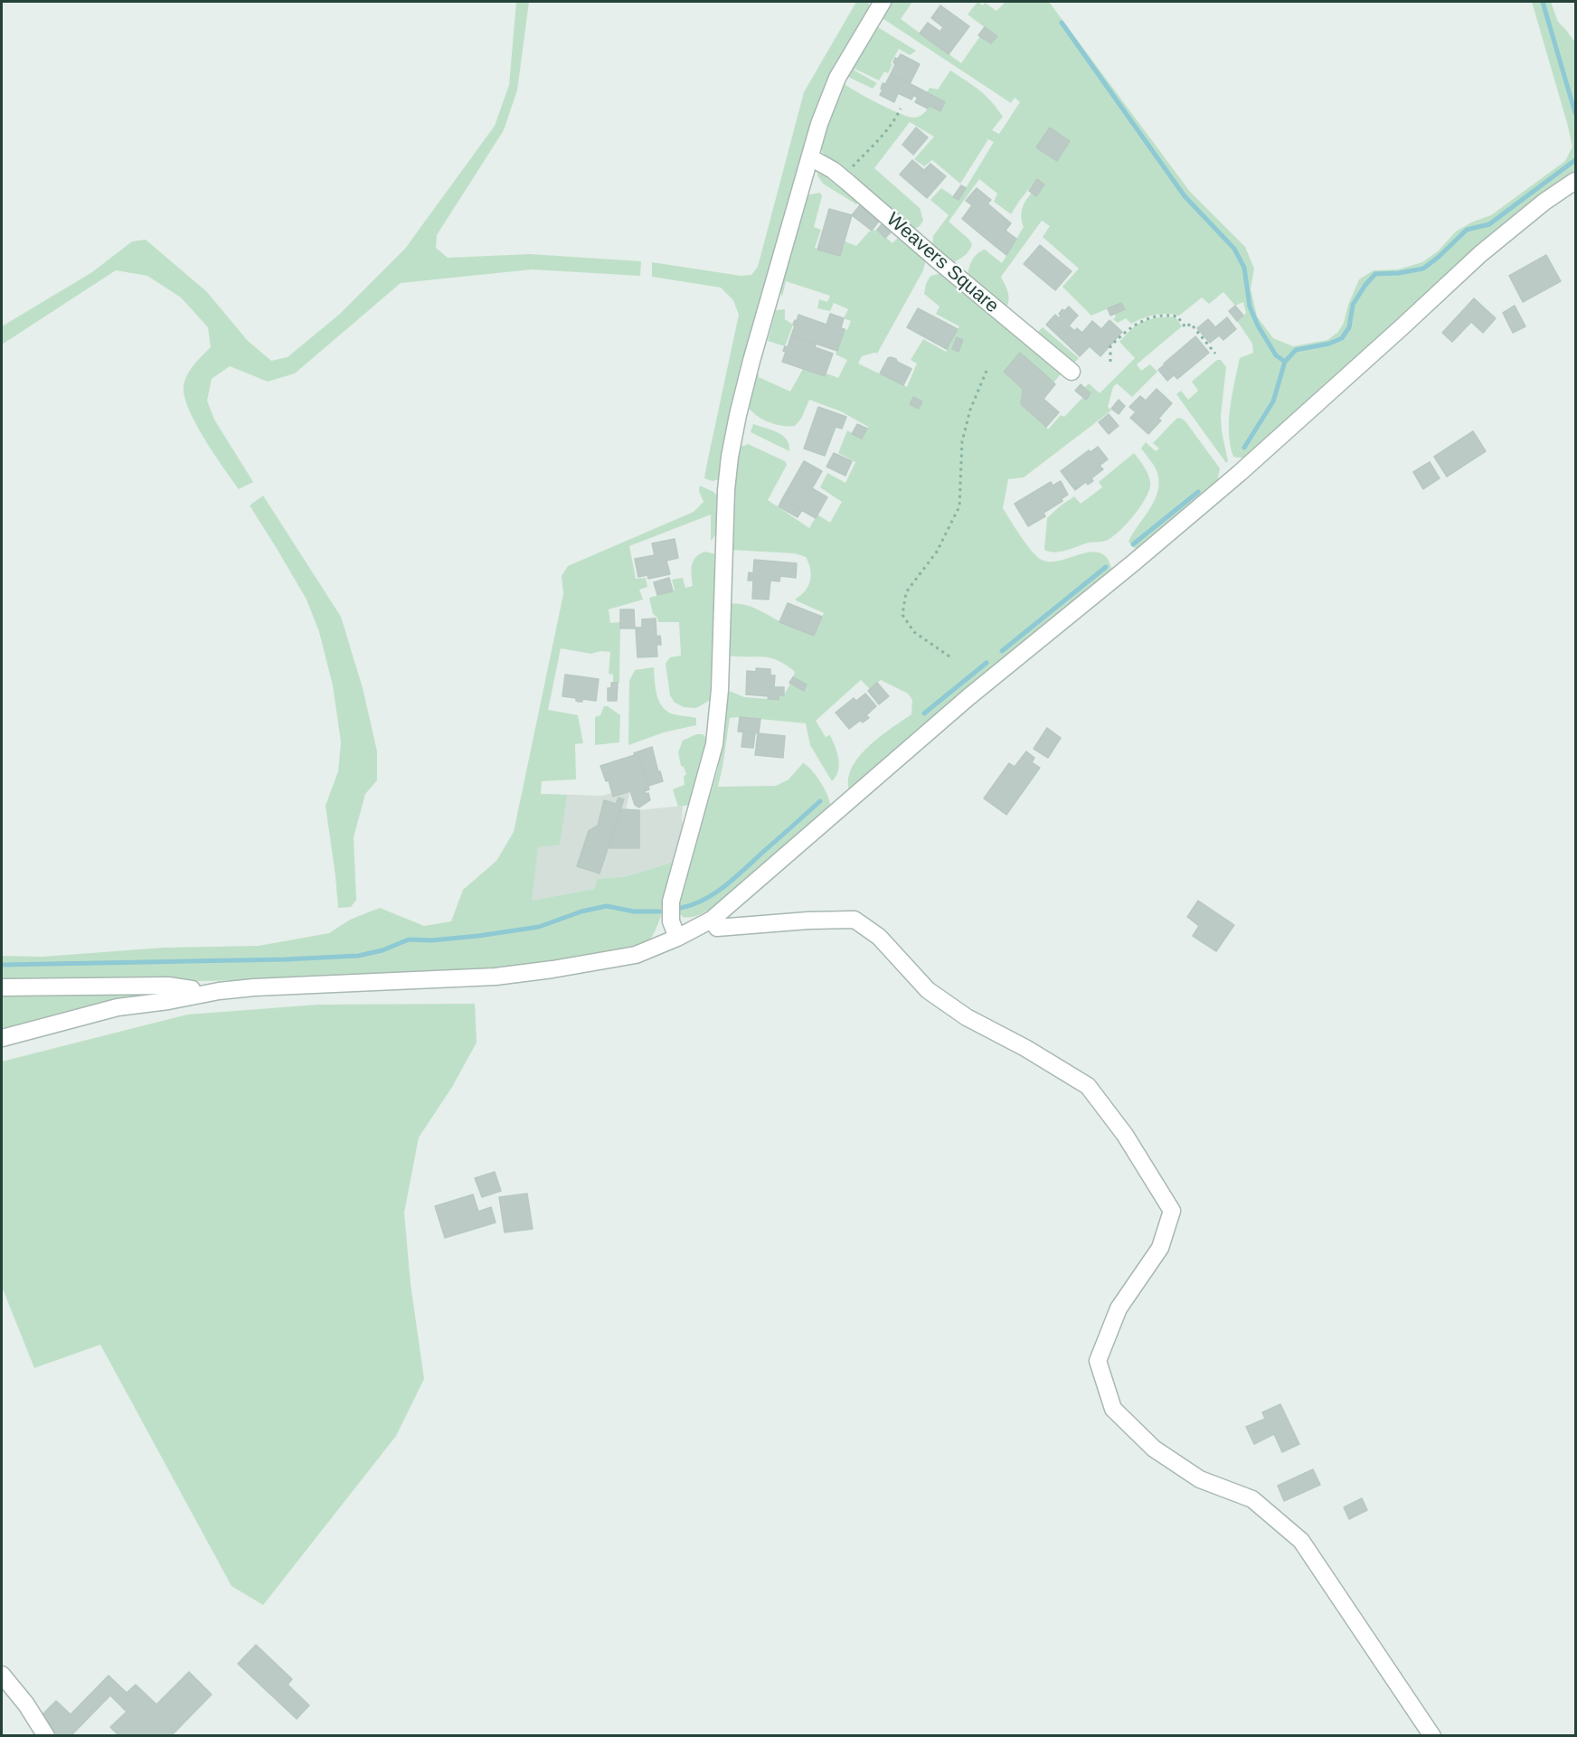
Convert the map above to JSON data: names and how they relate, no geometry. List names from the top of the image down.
{
  "streets": {
    "street": ["Weavers Square"]
  }
}
